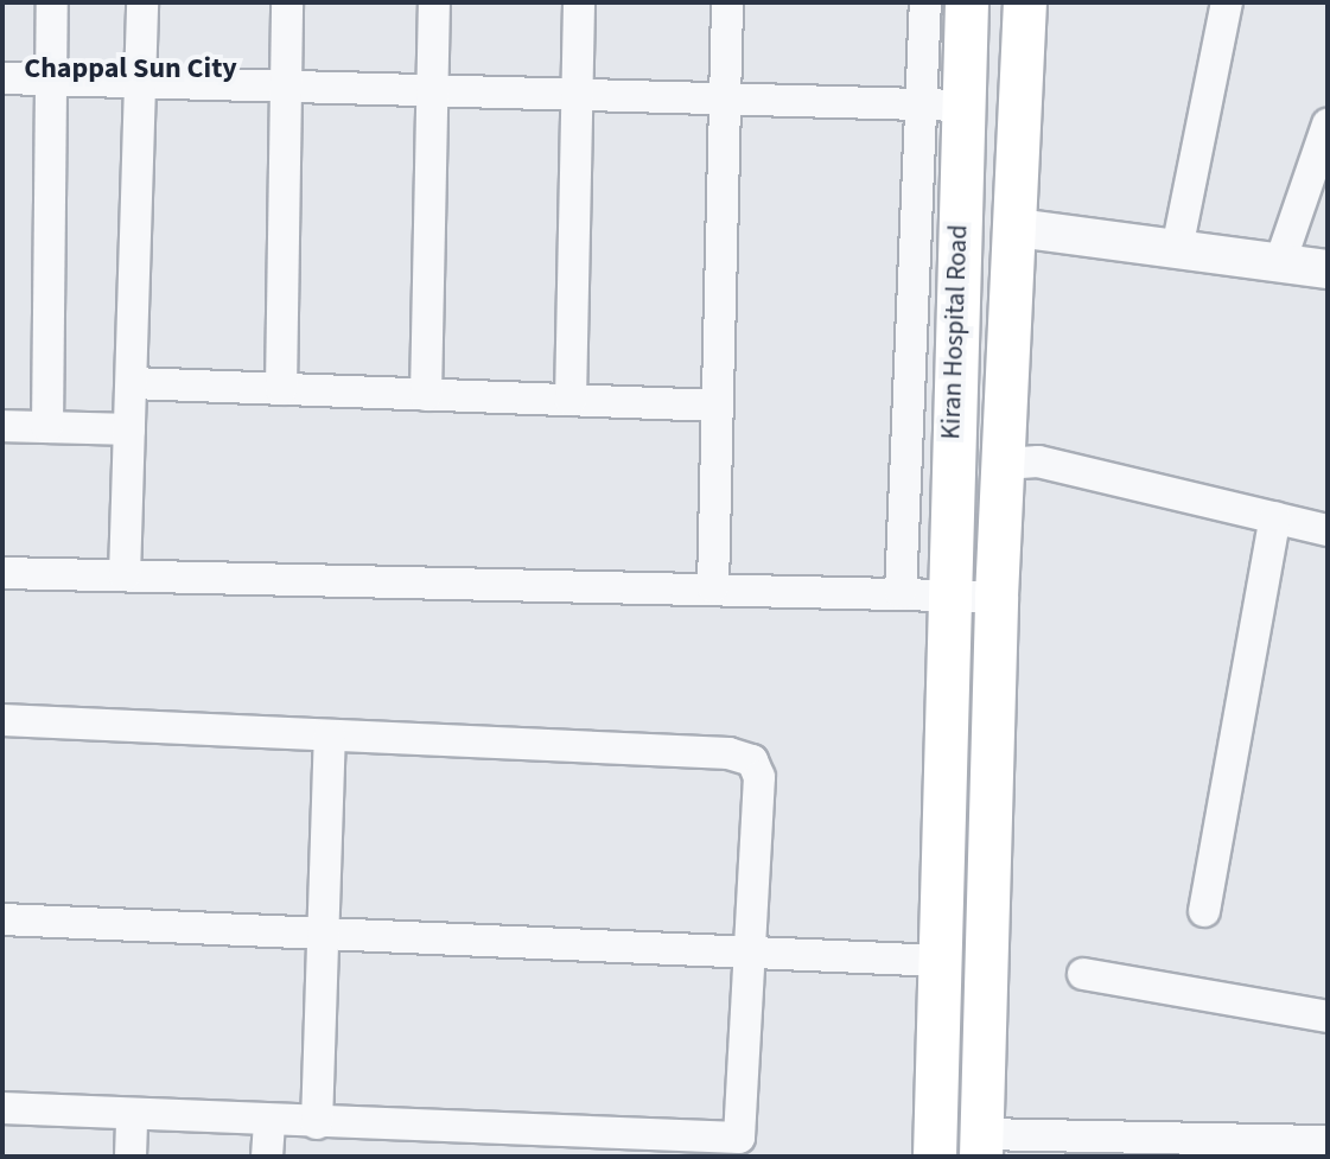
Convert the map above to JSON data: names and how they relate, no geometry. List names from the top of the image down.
{
  "streets": {
    "main road": ["Kiran Hospital Road"]
  },
  "districts": ["Chappal Sun City"]
}
